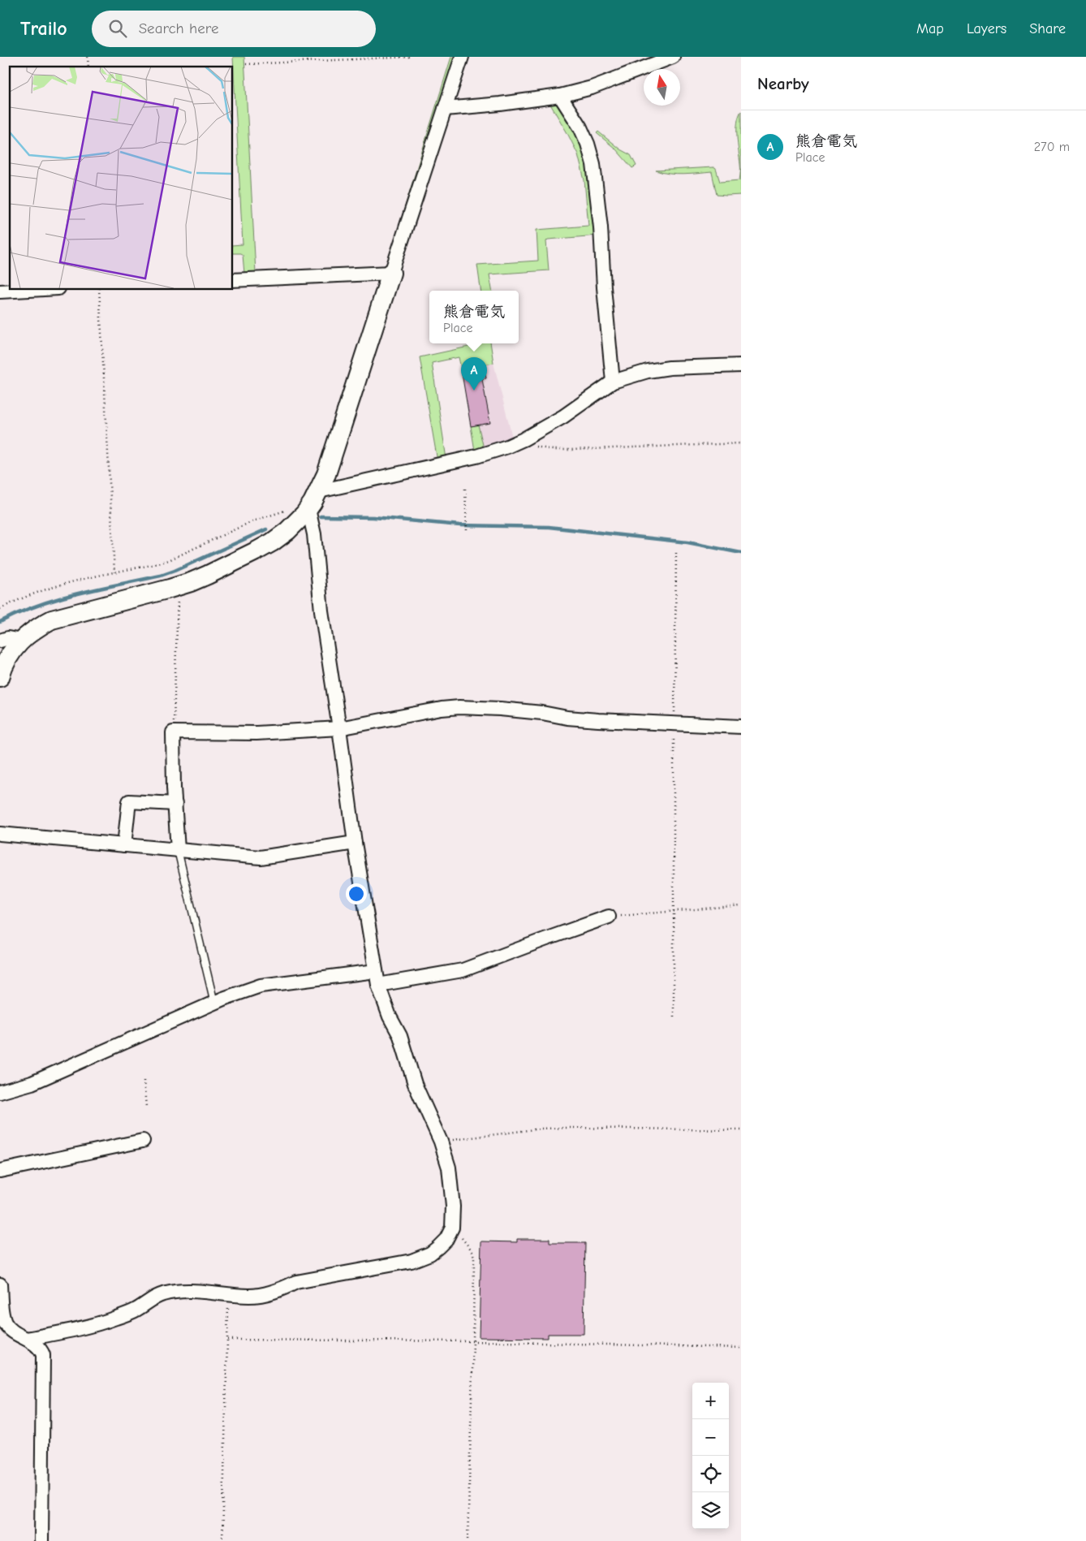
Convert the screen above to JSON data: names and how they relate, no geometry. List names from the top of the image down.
{
  "north": "top",
  "page": {
    "header": "Trailo",
    "search": "Search here",
    "nav": ["Map", "Layers", "Share"],
    "heading": "Nearby",
    "list": [
      {
        "mark": "A",
        "name": "熊倉電気",
        "note": "Place",
        "value": "270 m"
      }
    ],
    "popup": ["熊倉電気", "Place"],
    "pins": "A",
    "map_buttons": ["+", "−"]
  }
}
